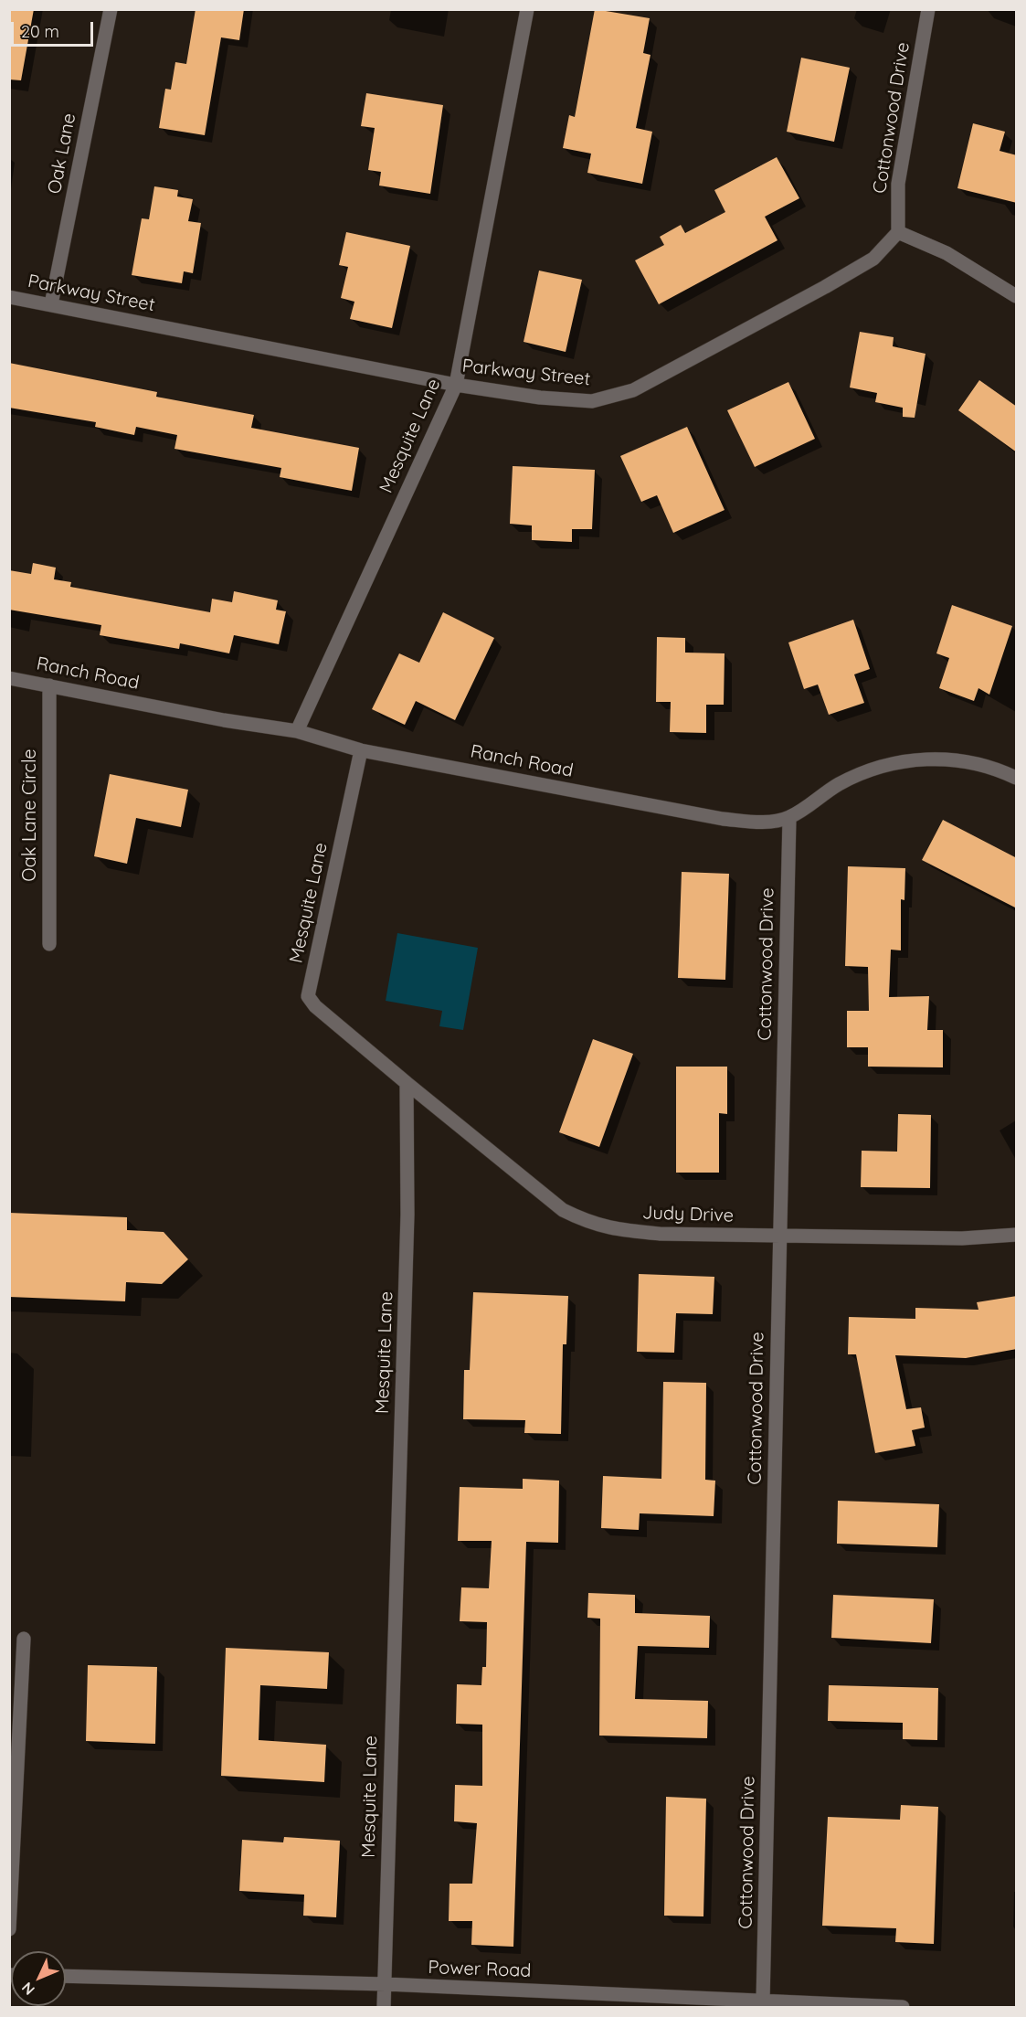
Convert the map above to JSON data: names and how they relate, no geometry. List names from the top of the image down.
{
  "streets": {
    "street": [
      "Cottonwood Drive",
      "Oak Lane",
      "Parkway Street",
      "Mesquite Lane",
      "Ranch Road",
      "Oak Lane Circle",
      "Judy Drive",
      "Power Road"
    ]
  },
  "crossings": [
    ["Cottonwood Drive", "Parkway Street"],
    ["Cottonwood Drive", "Ranch Road"],
    ["Cottonwood Drive", "Judy Drive"],
    ["Cottonwood Drive", "Power Road"],
    ["Oak Lane", "Parkway Street"],
    ["Parkway Street", "Mesquite Lane"],
    ["Mesquite Lane", "Ranch Road"],
    ["Mesquite Lane", "Judy Drive"],
    ["Mesquite Lane", "Power Road"],
    ["Ranch Road", "Oak Lane Circle"]
  ],
  "scale_bar": "20 m",
  "north": "bottom left"
}
